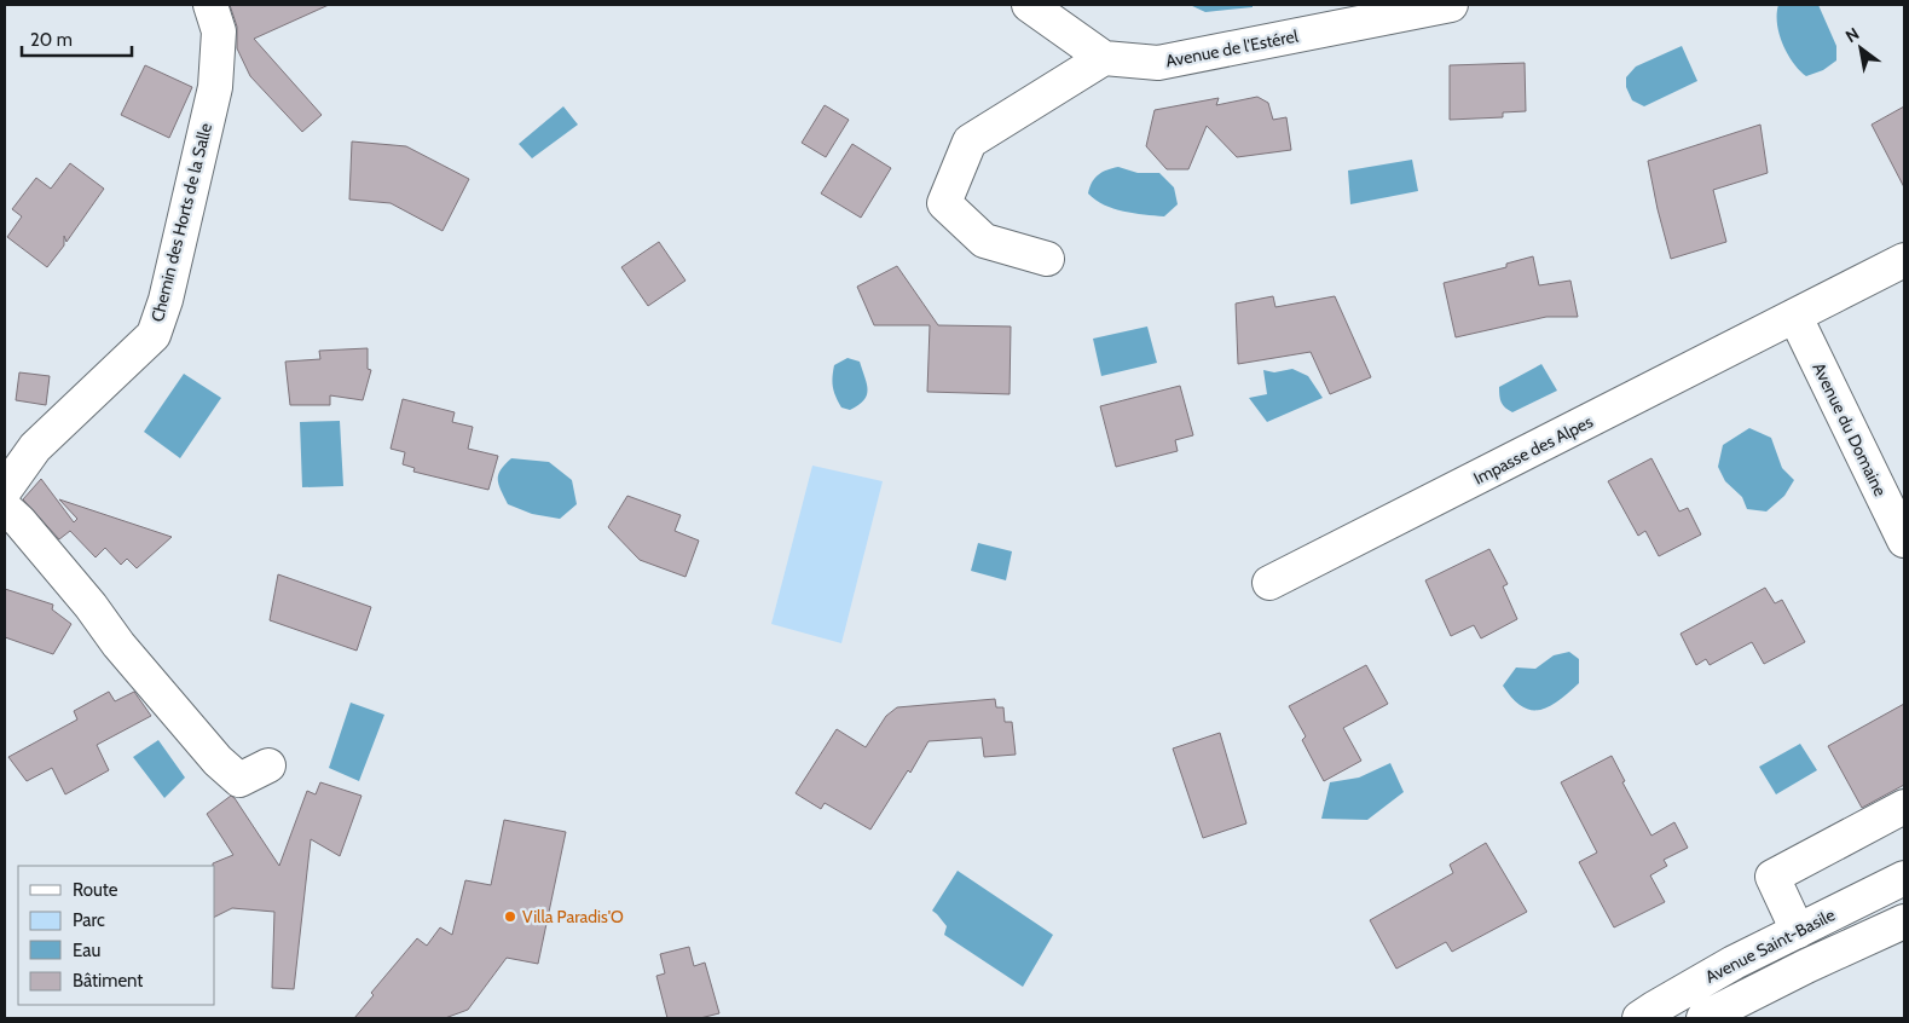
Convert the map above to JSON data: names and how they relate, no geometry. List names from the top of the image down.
{
  "streets": {
    "street": [
      "Avenue de l'Estérel",
      "Chemin des Horts de la Salle",
      "Avenue du Domaine",
      "Impasse des Alpes",
      "Avenue Saint-Basile"
    ]
  },
  "crossings": [
    ["Avenue du Domaine", "Impasse des Alpes"]
  ],
  "places": ["Villa Paradis'O"],
  "legend": [
    "Route",
    "Parc",
    "Eau",
    "Bâtiment"
  ],
  "scale_bar": "20 m",
  "north": "top left"
}
